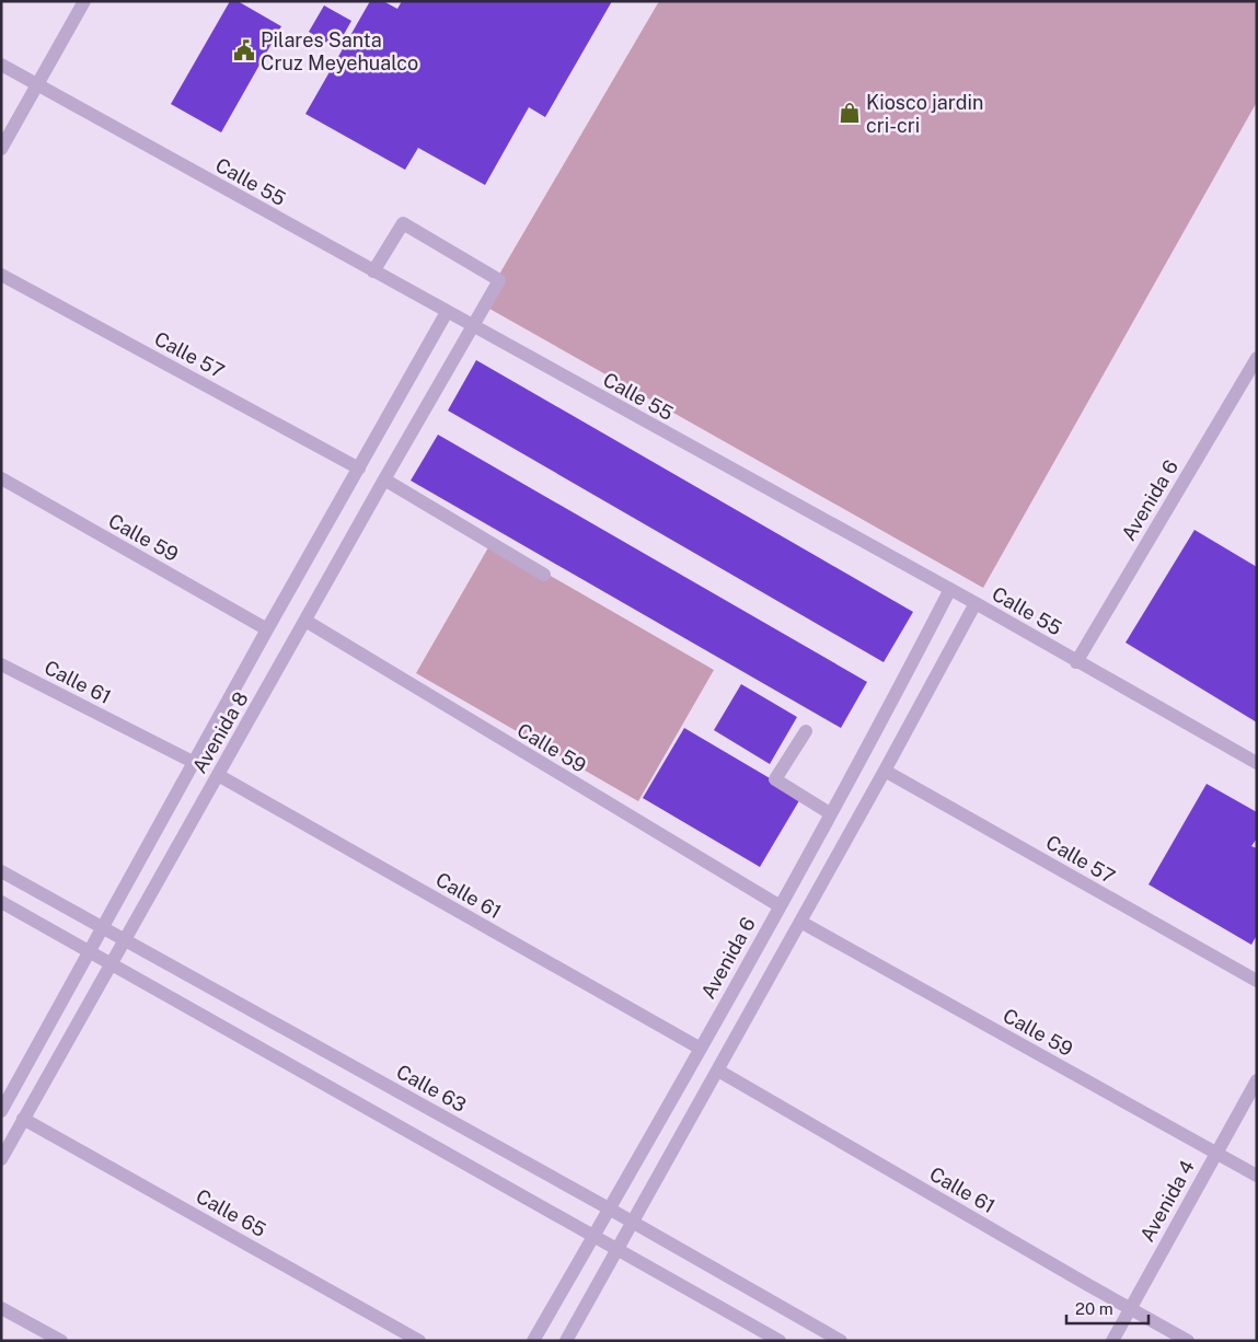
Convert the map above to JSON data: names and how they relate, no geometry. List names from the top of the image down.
{
  "streets": {
    "street": [
      "Calle 55",
      "Calle 57",
      "Avenida 6",
      "Calle 59",
      "Calle 61",
      "Avenida 8",
      "Calle 63",
      "Avenida 4",
      "Calle 65"
    ]
  },
  "crossings": [
    ["Calle 55", "Avenida 6"],
    ["Calle 55", "Avenida 8"],
    ["Calle 57", "Avenida 8"],
    ["Avenida 6", "Calle 59"],
    ["Avenida 6", "Calle 61"],
    ["Avenida 6", "Calle 63"],
    ["Calle 59", "Avenida 8"],
    ["Calle 59", "Avenida 4"],
    ["Calle 61", "Avenida 8"],
    ["Calle 61", "Avenida 4"],
    ["Avenida 8", "Calle 63"],
    ["Avenida 8", "Calle 65"]
  ],
  "places": {
    "public building": ["Pilares Santa Cruz Meyehualco"],
    "shop": ["Kiosco jardin cri-cri"]
  },
  "scale_bar": "20 m"
}
